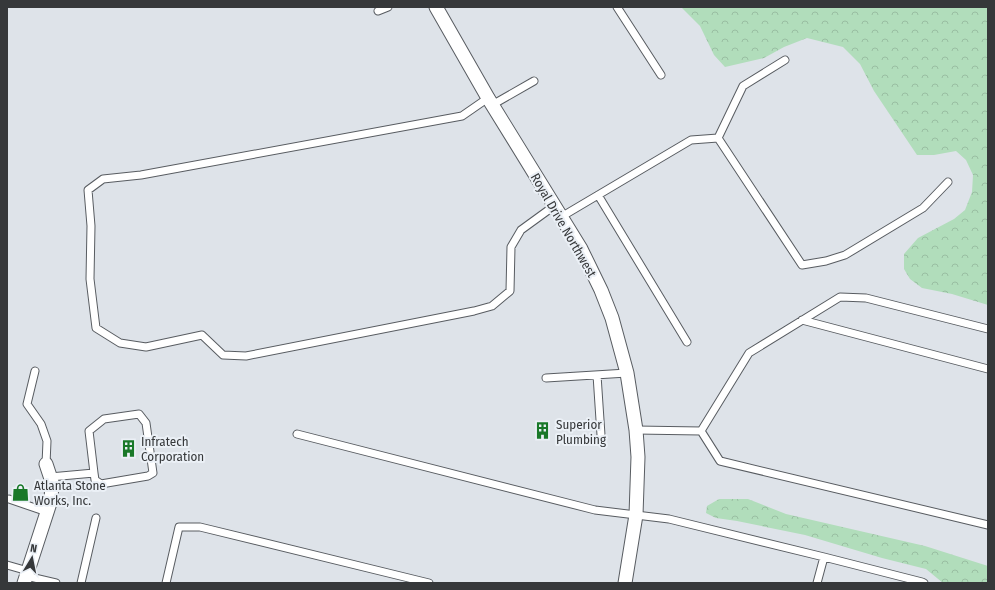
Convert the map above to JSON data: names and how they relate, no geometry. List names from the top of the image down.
{
  "streets": {
    "street": ["Royal Drive Northwest"]
  },
  "places": {
    "building": ["Superior Plumbing", "Infratech Corporation"],
    "shop": ["Atlanta Stone Works, Inc."]
  },
  "north": "top"
}
